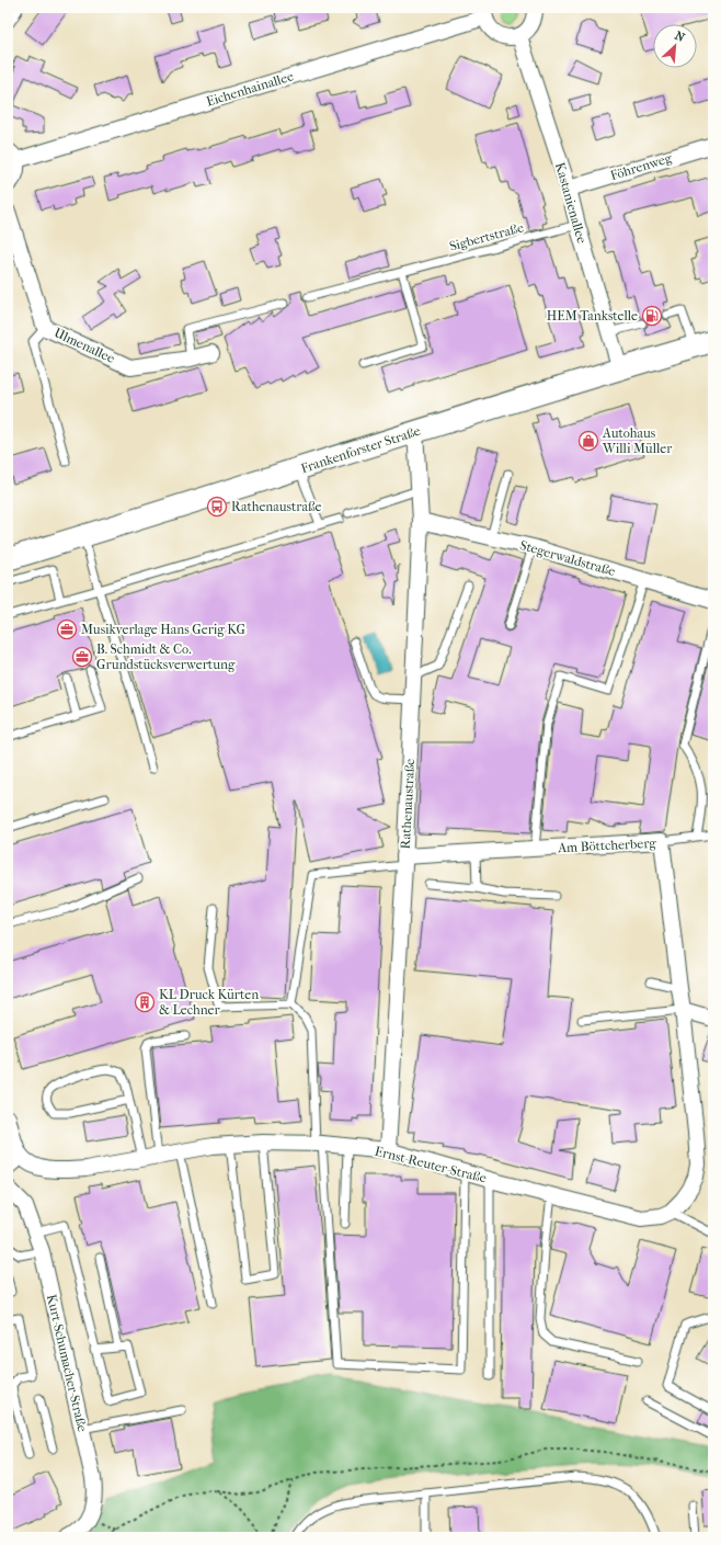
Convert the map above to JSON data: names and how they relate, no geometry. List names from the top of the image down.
{
  "streets": {
    "main road": ["Frankenforster Straße"],
    "street": [
      "Eichenhainallee",
      "Föhrenweg",
      "Kastanienallee",
      "Ulmenallee",
      "Stegerwaldstraße",
      "Rathenaustraße",
      "Am Böttcherberg",
      "Ernst-Reuter-Straße",
      "Kurt-Schumacher-Straße"
    ],
    "lane": ["Sigbertstraße"]
  },
  "crossings": [
    ["Eichenhainallee", "Kastanienallee"],
    ["Föhrenweg", "Kastanienallee"],
    ["Kastanienallee", "Sigbertstraße"],
    ["Kastanienallee", "Frankenforster Straße"],
    ["Frankenforster Straße", "Rathenaustraße"],
    ["Stegerwaldstraße", "Rathenaustraße"],
    ["Rathenaustraße", "Am Böttcherberg"],
    ["Rathenaustraße", "Ernst-Reuter-Straße"]
  ],
  "places": {
    "fuel station": ["HEM Tankstelle"],
    "shop": ["Autohaus Willi Müller"],
    "bus stop": ["Rathenaustraße"],
    "office": ["Musikverlage Hans Gerig KG", "B. Schmidt & Co. Grundstücksverwertung"],
    "building": ["KL Druck Kürten & Lechner"]
  },
  "north": "top right"
}
